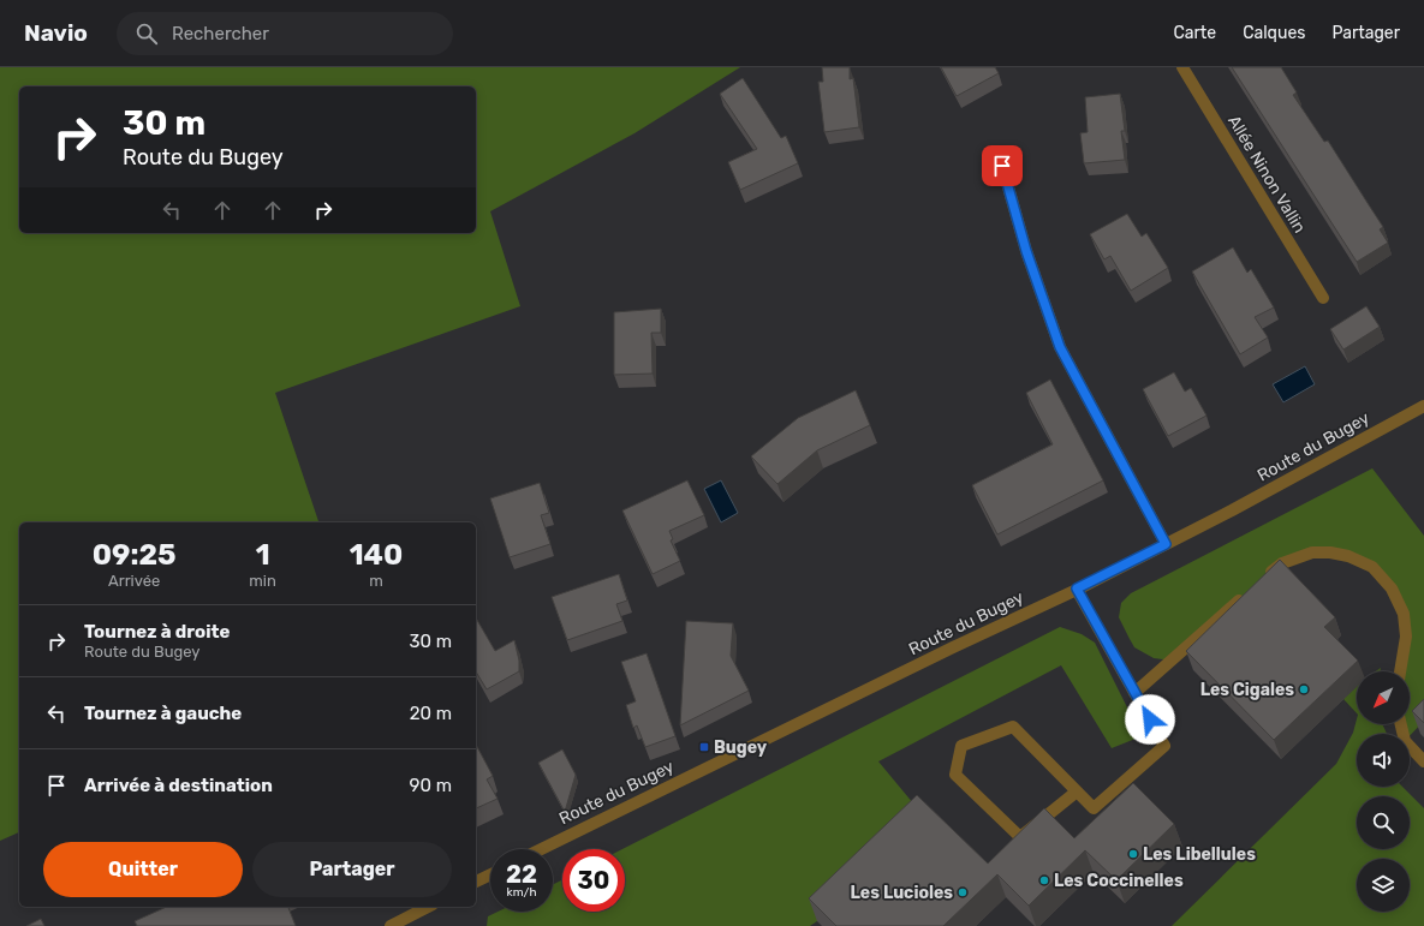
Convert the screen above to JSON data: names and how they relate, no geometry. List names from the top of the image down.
{
  "streets": {
    "street": ["Allée Ninon Vallin", "Route du Bugey"]
  },
  "places": {
    "other": [
      "Les Cigales",
      "Les Libellules",
      "Les Coccinelles",
      "Les Lucioles"
    ],
    "transit": ["Bugey"]
  },
  "north": "bottom left",
  "page": {
    "header": "Navio",
    "search": "Rechercher",
    "nav": ["Carte", "Calques", "Partager"],
    "turn": ["30 m", "Route du Bugey"],
    "eta": [
      "09:25",
      "Arrivée",
      "1",
      "min",
      "140",
      "m"
    ],
    "list": [
      {
        "name": "Tournez à droite",
        "note": "Route du Bugey",
        "value": "30 m"
      },
      {
        "name": "Tournez à gauche",
        "value": "20 m"
      },
      {
        "name": "Arrivée à destination",
        "value": "90 m"
      }
    ],
    "buttons": ["Quitter", "Partager"],
    "speed": "22 km/h",
    "limit": "30"
  }
}
